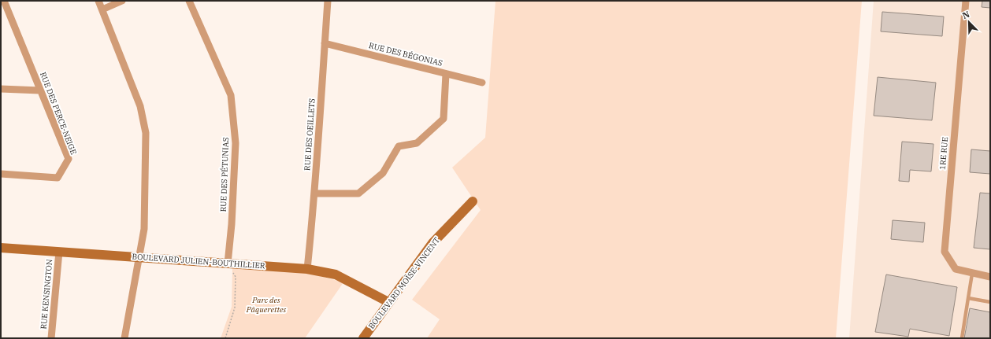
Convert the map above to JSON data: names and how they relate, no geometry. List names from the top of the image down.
{
  "streets": {
    "street": [
      "RUE DES BÉGONIAS",
      "RUE DES PERCE-NEIGE",
      "RUE DES OEILLETS",
      "1RE RUE",
      "RUE DES PÉTUNIAS",
      "BOULEVARD JULIEN-BOUTHILLIER",
      "BOULEVARD MOÏSE-VINCENT",
      "RUE KENSINGTON"
    ]
  },
  "crossings": [
    ["RUE DES BÉGONIAS", "RUE DES OEILLETS"],
    ["RUE DES OEILLETS", "BOULEVARD JULIEN-BOUTHILLIER"],
    ["RUE DES PÉTUNIAS", "BOULEVARD JULIEN-BOUTHILLIER"],
    ["BOULEVARD JULIEN-BOUTHILLIER", "BOULEVARD MOÏSE-VINCENT"],
    ["BOULEVARD JULIEN-BOUTHILLIER", "RUE KENSINGTON"]
  ],
  "parks": ["Parc des Pâquerettes"],
  "north": "top left"
}
